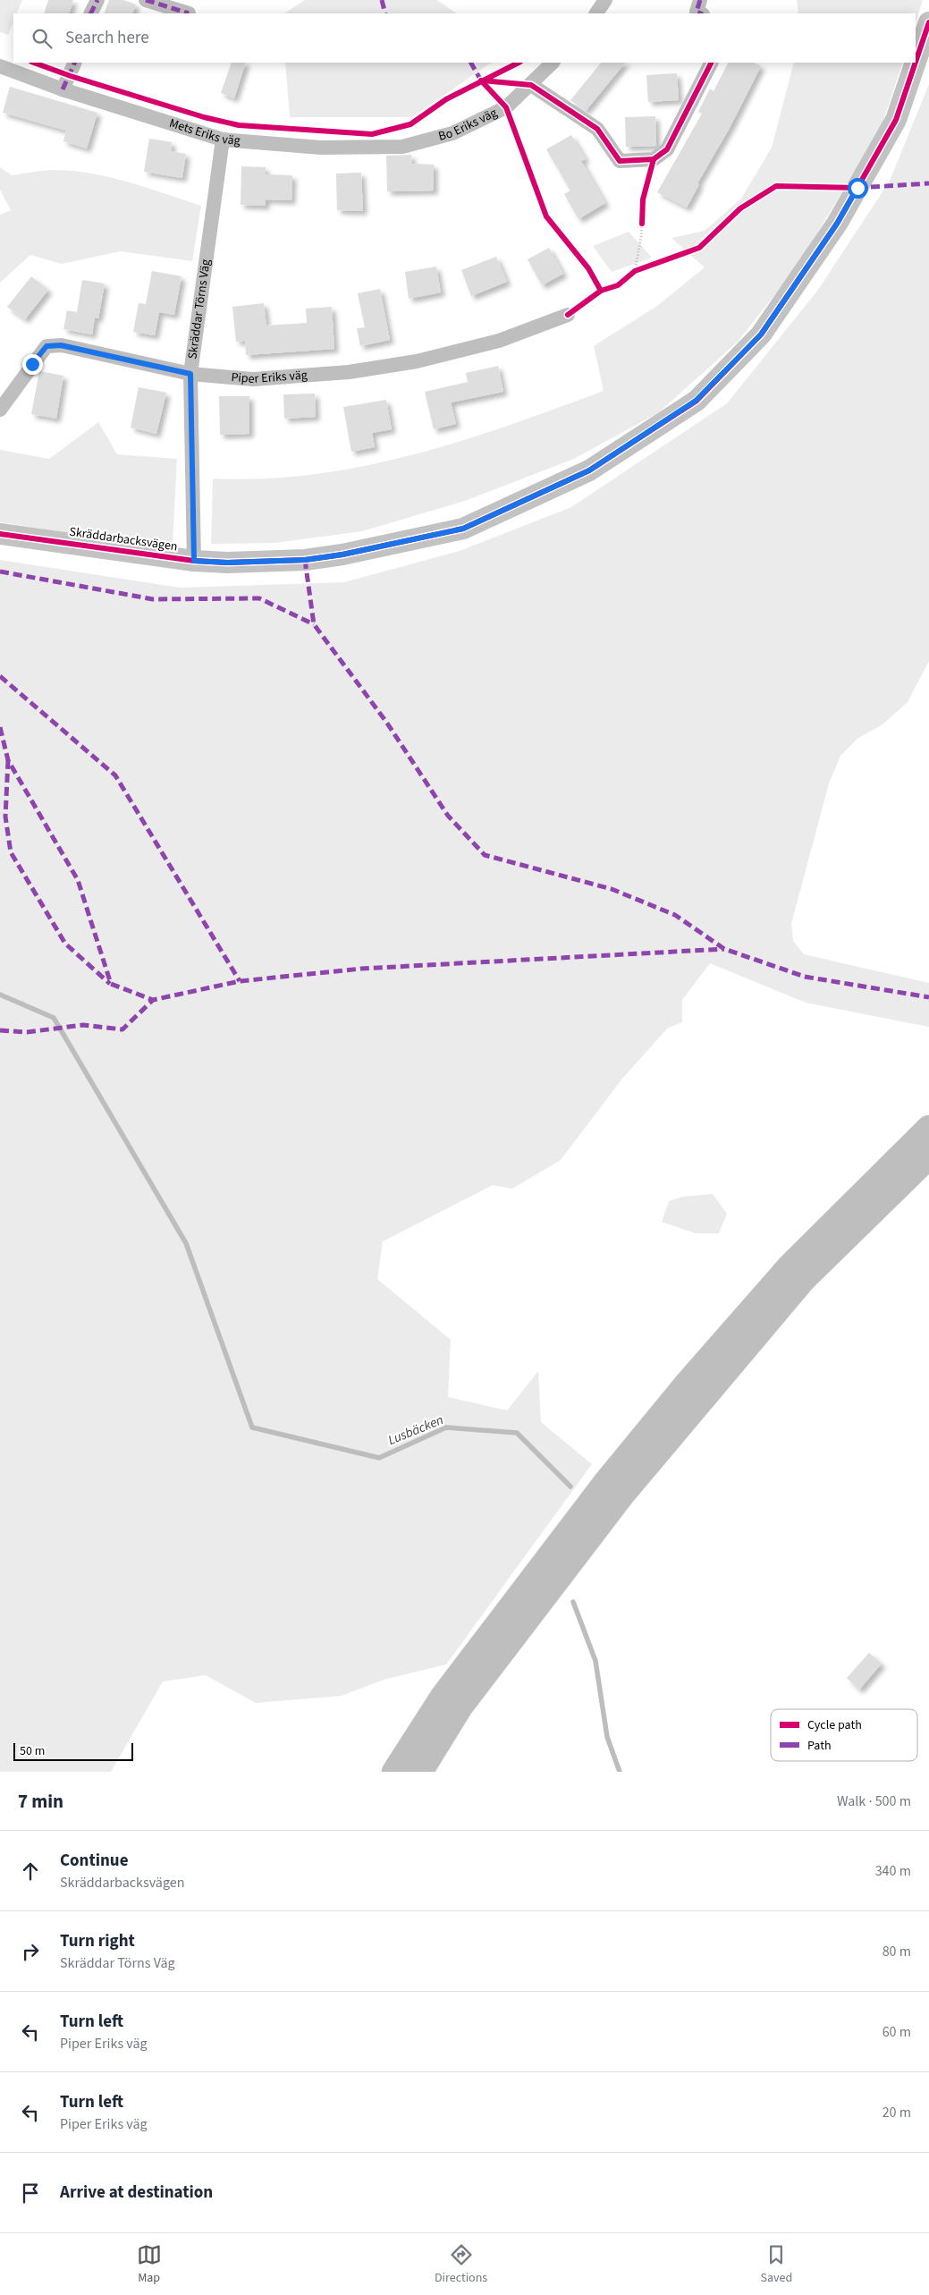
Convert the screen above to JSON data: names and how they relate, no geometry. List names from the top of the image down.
{
  "streets": {
    "street": [
      "Bo Eriks väg",
      "Mets Eriks väg",
      "Skräddar Törns Väg",
      "Piper Eriks väg",
      "Skräddarbacksvägen"
    ]
  },
  "crossings": [
    ["Bo Eriks väg", "Mets Eriks väg"],
    ["Mets Eriks väg", "Skräddar Törns Väg"],
    ["Skräddar Törns Väg", "Piper Eriks väg"],
    ["Skräddar Törns Väg", "Skräddarbacksvägen"]
  ],
  "water": ["Lusbäcken"],
  "legend": ["Cycle path", "Path"],
  "scale_bar": "50 m",
  "page": {
    "search": "Search here",
    "scale": "50 m",
    "heading": ["7 min", "Walk · 500 m"],
    "list": [
      ["Continue", "Skräddarbacksvägen", "340 m"],
      ["Turn right", "Skräddar Törns Väg", "80 m"],
      ["Turn left", "Piper Eriks väg", "60 m"],
      ["Turn left", "Piper Eriks väg", "20 m"],
      "Arrive at destination"
    ],
    "nav": ["Map", "Directions", "Saved"]
  }
}
